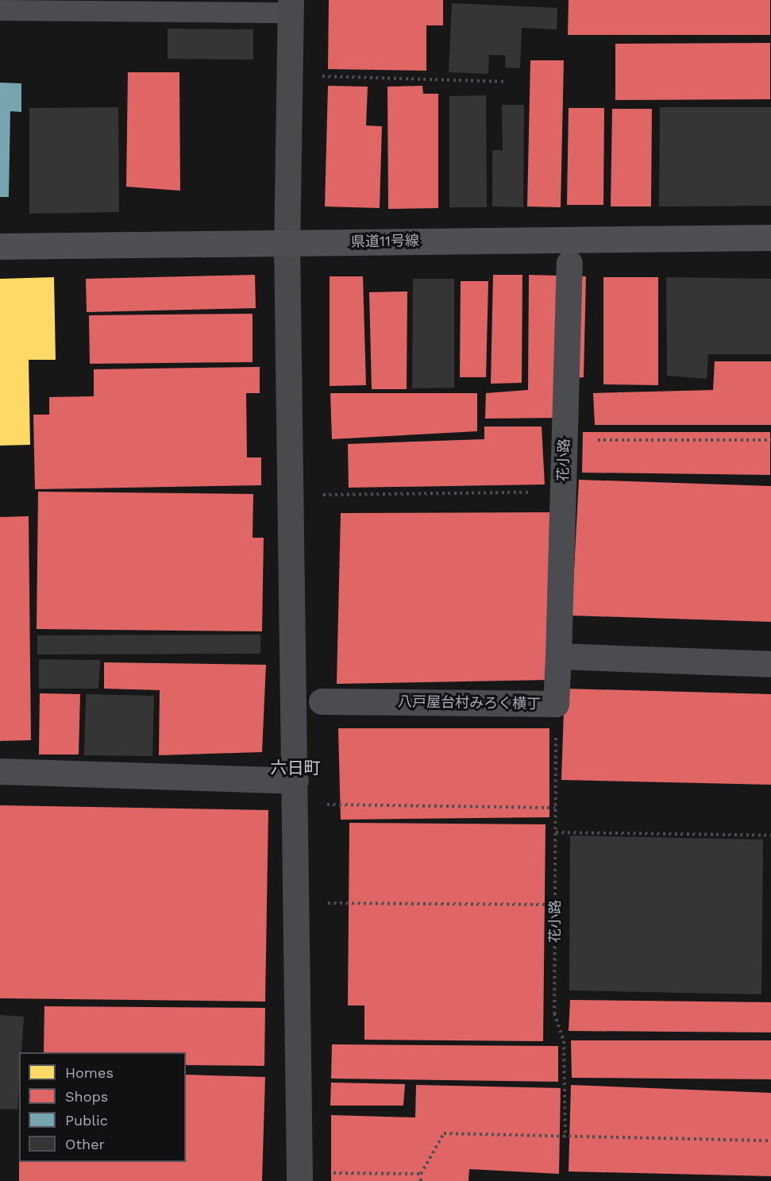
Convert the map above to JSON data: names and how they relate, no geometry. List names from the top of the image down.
{
  "streets": {
    "main road": ["県道11号線"],
    "street": ["花小路", "八戸屋台村みろく横丁"]
  },
  "crossings": [
    ["花小路", "八戸屋台村みろく横丁"]
  ],
  "districts": ["六日町"],
  "legend": [
    "Homes",
    "Shops",
    "Public",
    "Other"
  ]
}
